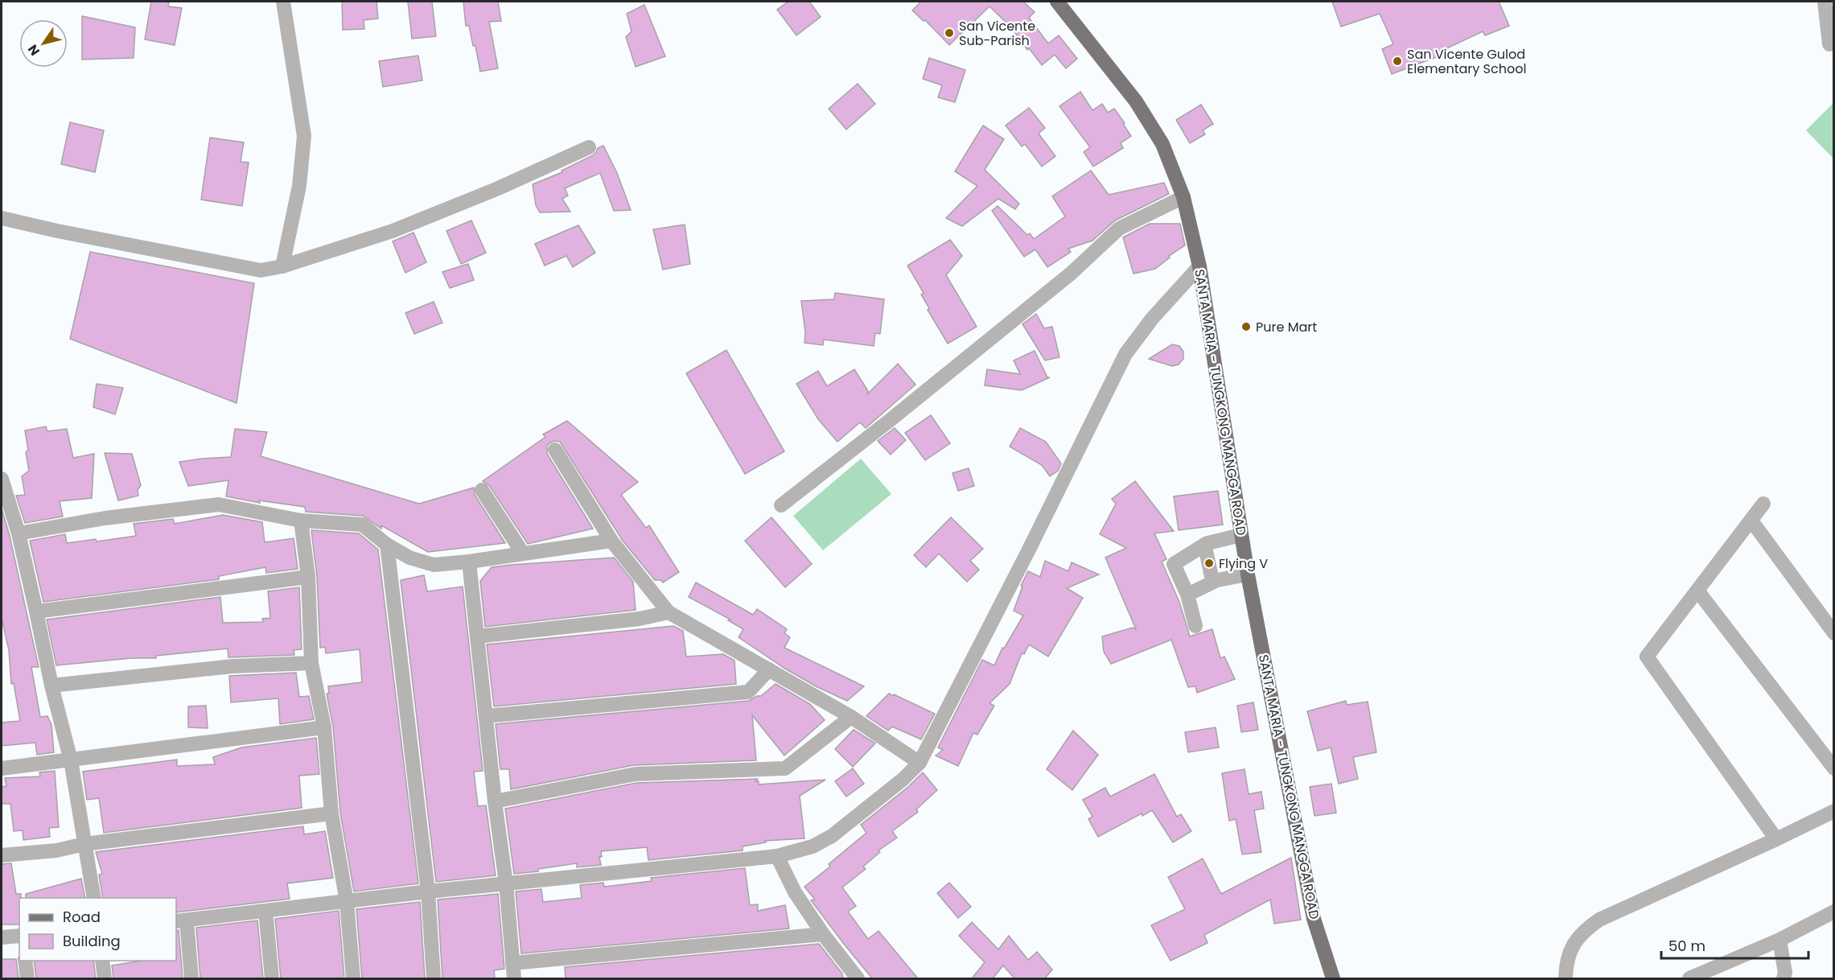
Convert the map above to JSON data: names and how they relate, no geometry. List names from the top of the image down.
{
  "streets": {
    "main road": ["SANTA MARIA - TUNGKONG MANGGA ROAD"]
  },
  "places": [
    "San Vicente Sub-Parish",
    "San Vicente Gulod Elementary School",
    "Pure Mart",
    "Flying V"
  ],
  "legend": ["Road", "Building"],
  "scale_bar": "50 m",
  "north": "bottom left"
}
